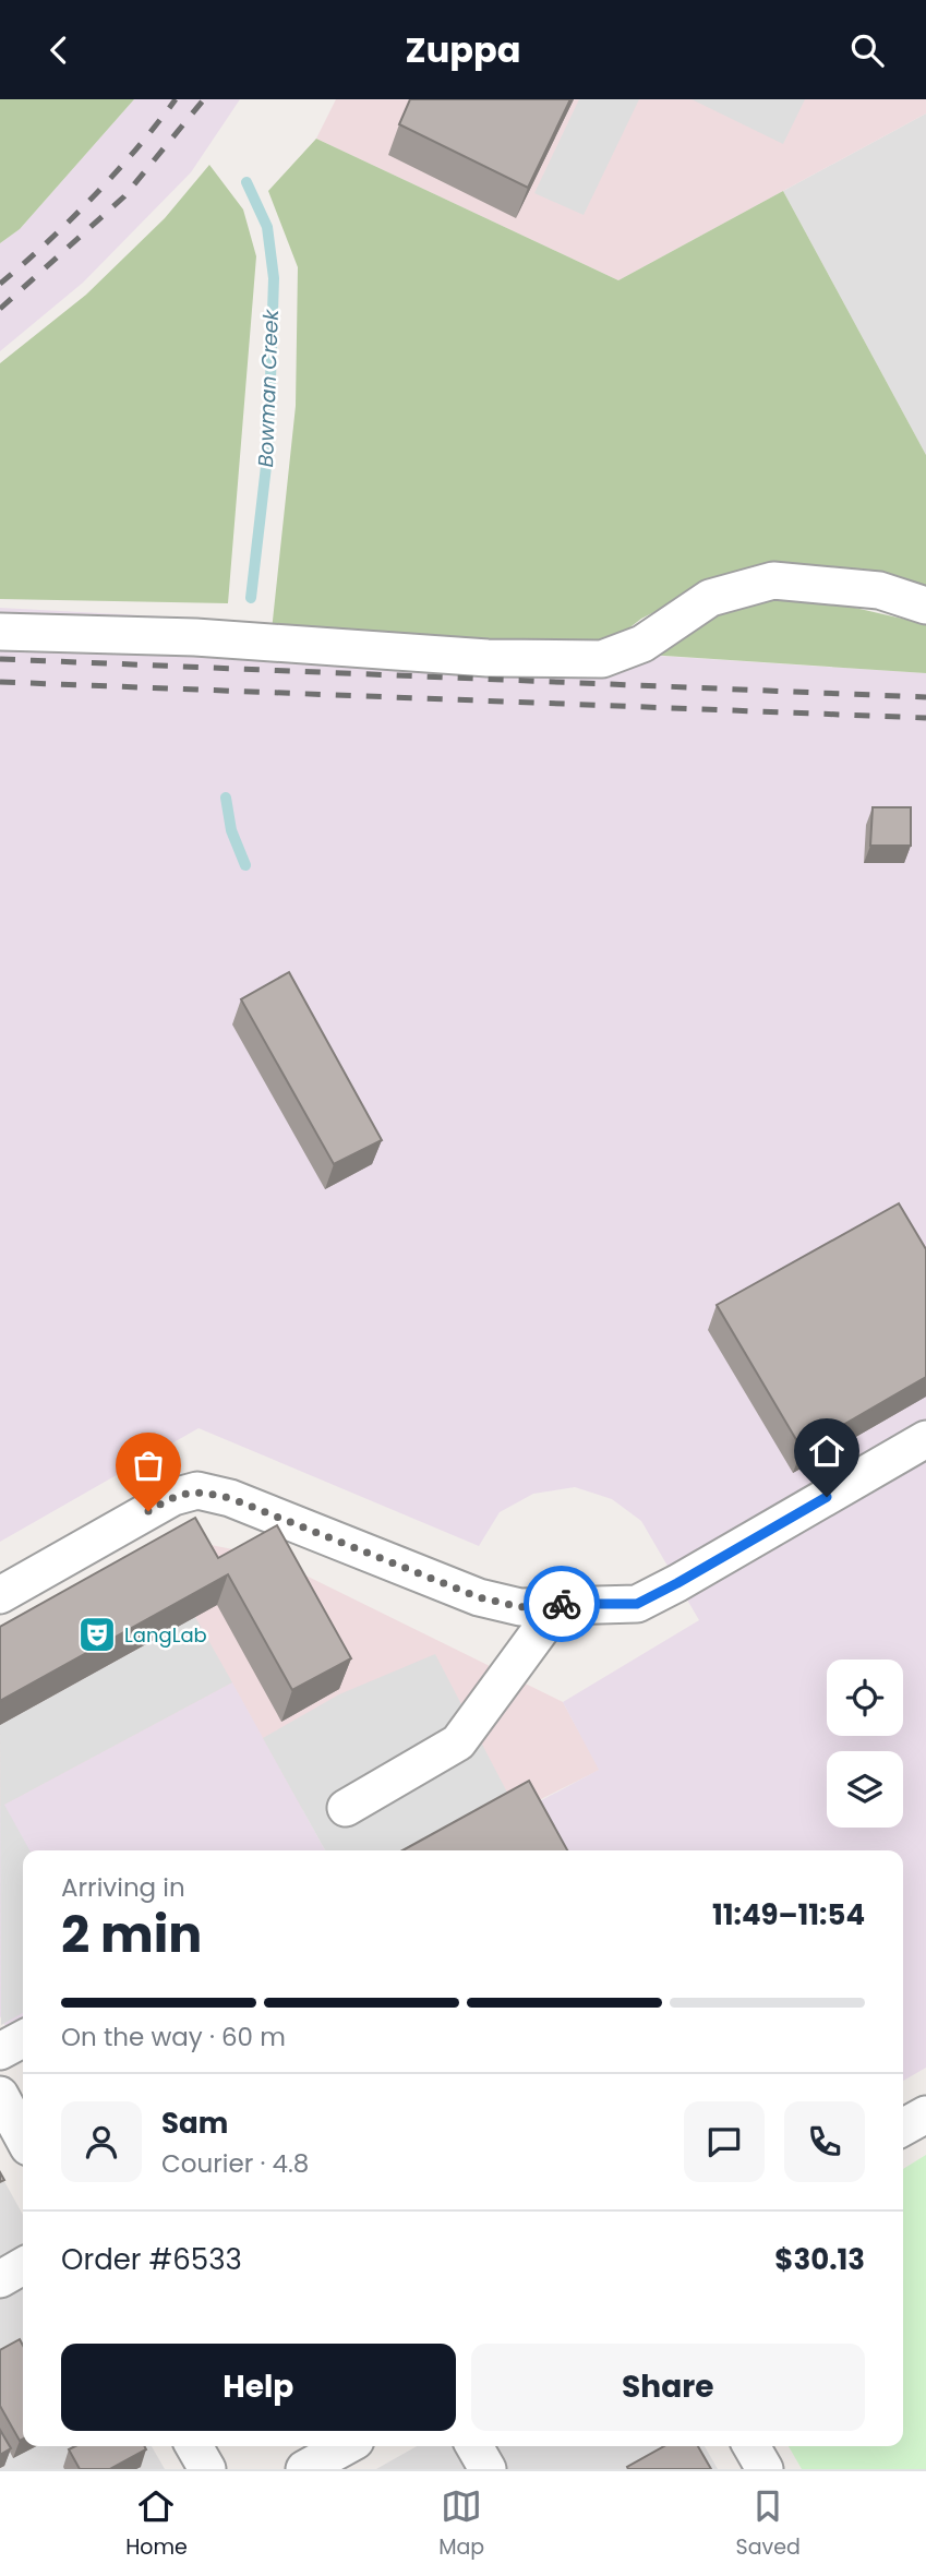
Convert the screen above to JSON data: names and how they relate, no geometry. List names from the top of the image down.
{
  "water": ["Bowman Creek"],
  "places": {
    "theatre": ["LangLab"]
  },
  "page": {
    "header": "Zuppa",
    "heading": ["2 min", "Arriving in", "11:49–11:54"],
    "panel": [
      "Sam",
      "Courier · 4.8",
      "Order #6533",
      "$30.13"
    ],
    "bar": "On the way · 60 m",
    "buttons": ["Help", "Share"],
    "tabs": ["Home", "Map", "Saved"]
  }
}
